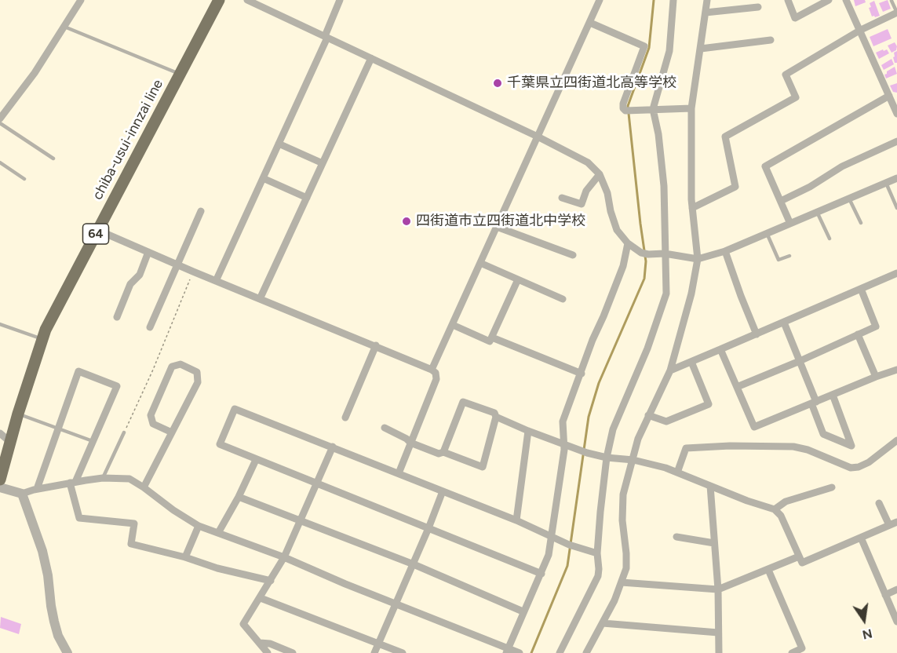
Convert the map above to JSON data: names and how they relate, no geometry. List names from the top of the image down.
{
  "streets": {
    "main road": ["chiba-usui-innzai line", "64"]
  },
  "places": ["千葉県立四街道北高等学校", "四街道市立四街道北中学校"],
  "north": "bottom"
}
